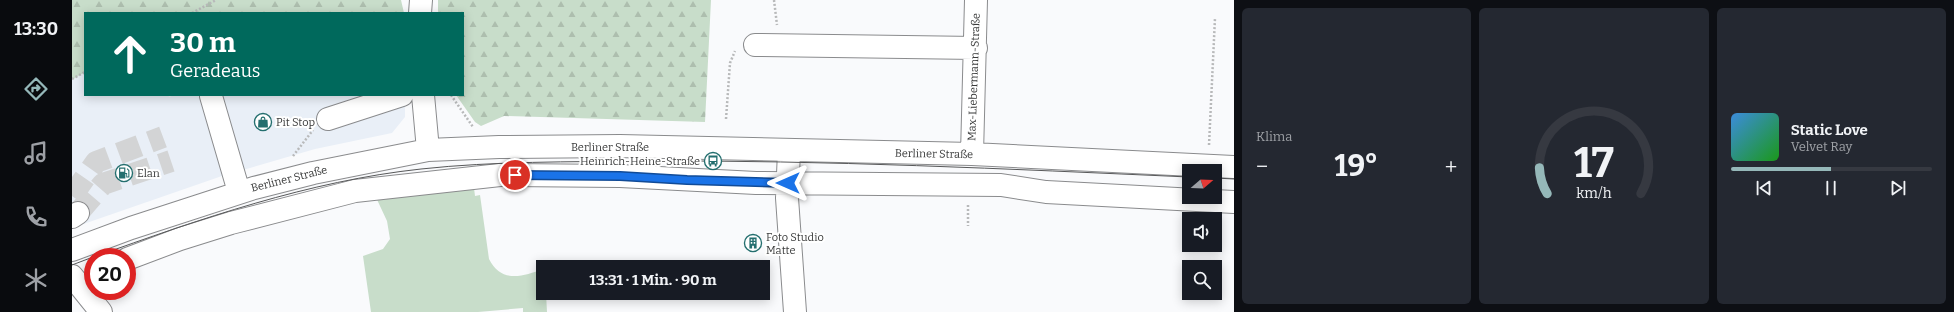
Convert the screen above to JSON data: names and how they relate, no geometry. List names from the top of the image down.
{
  "streets": {
    "street": ["Max-Liebermann-Straße", "Berliner Straße"]
  },
  "crossings": [
    ["Max-Liebermann-Straße", "Berliner Straße"]
  ],
  "places": {
    "shop": ["Pit Stop"],
    "bus stop": ["Heinrich-Heine-Straße"],
    "fuel station": ["Elan"],
    "building": ["Foto Studio Matte"]
  },
  "north": "right",
  "page": {
    "tabs": "13:30",
    "tile": "Klima",
    "turn": ["30 m", "Geradeaus"],
    "song": ["Static Love", "Velvet Ray"],
    "heat": ["−", "19°", "+"],
    "limit": "20",
    "trip": "13:31 · 1 Min. · 90 m",
    "gauge": ["17", "km/h"]
  }
}
